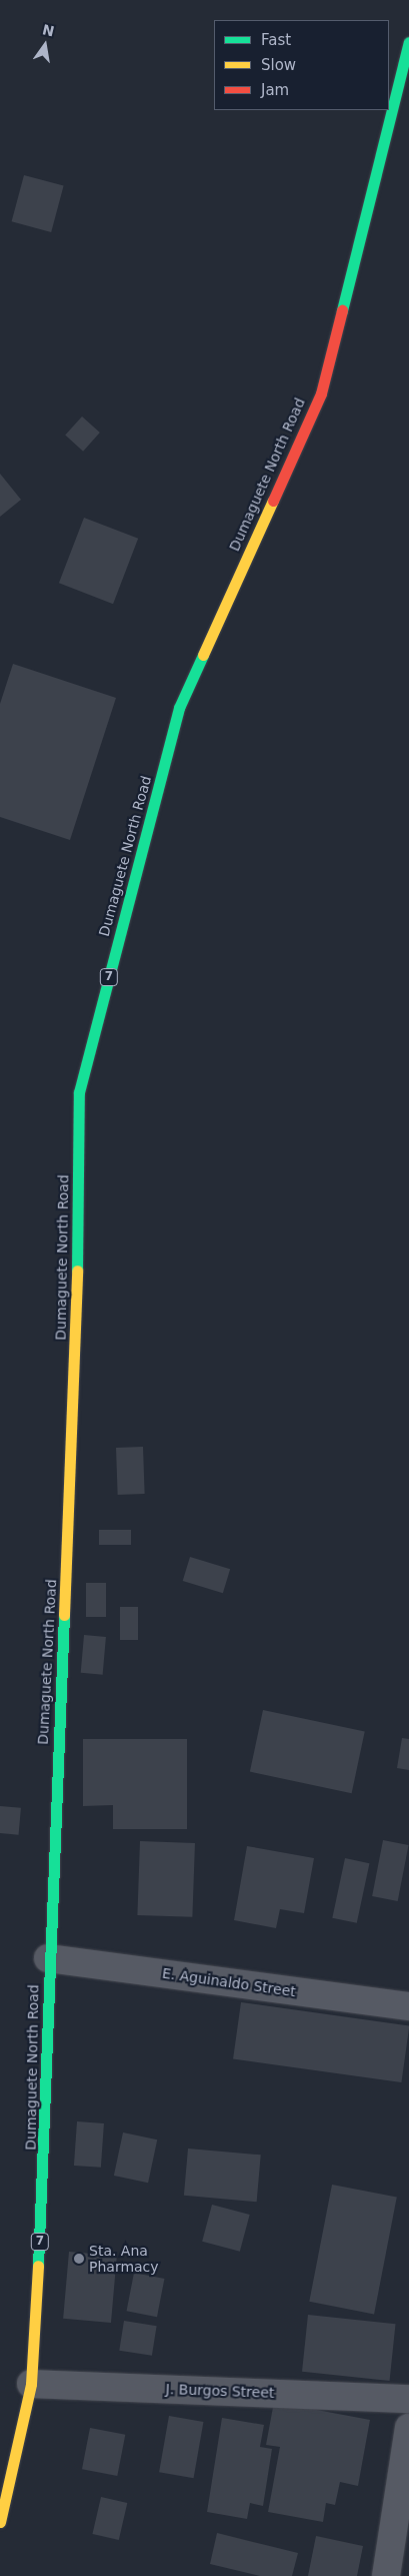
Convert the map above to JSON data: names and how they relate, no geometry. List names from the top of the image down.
{
  "streets": {
    "highway": ["Dumaguete North Road", "7"],
    "street": ["E. Aguinaldo Street", "J. Burgos Street"]
  },
  "crossings": [
    ["Dumaguete North Road", "E. Aguinaldo Street"],
    ["Dumaguete North Road", "J. Burgos Street"]
  ],
  "places": ["Sta. Ana Pharmacy"],
  "legend": ["Fast", "Slow", "Jam"],
  "north": "top"
}
